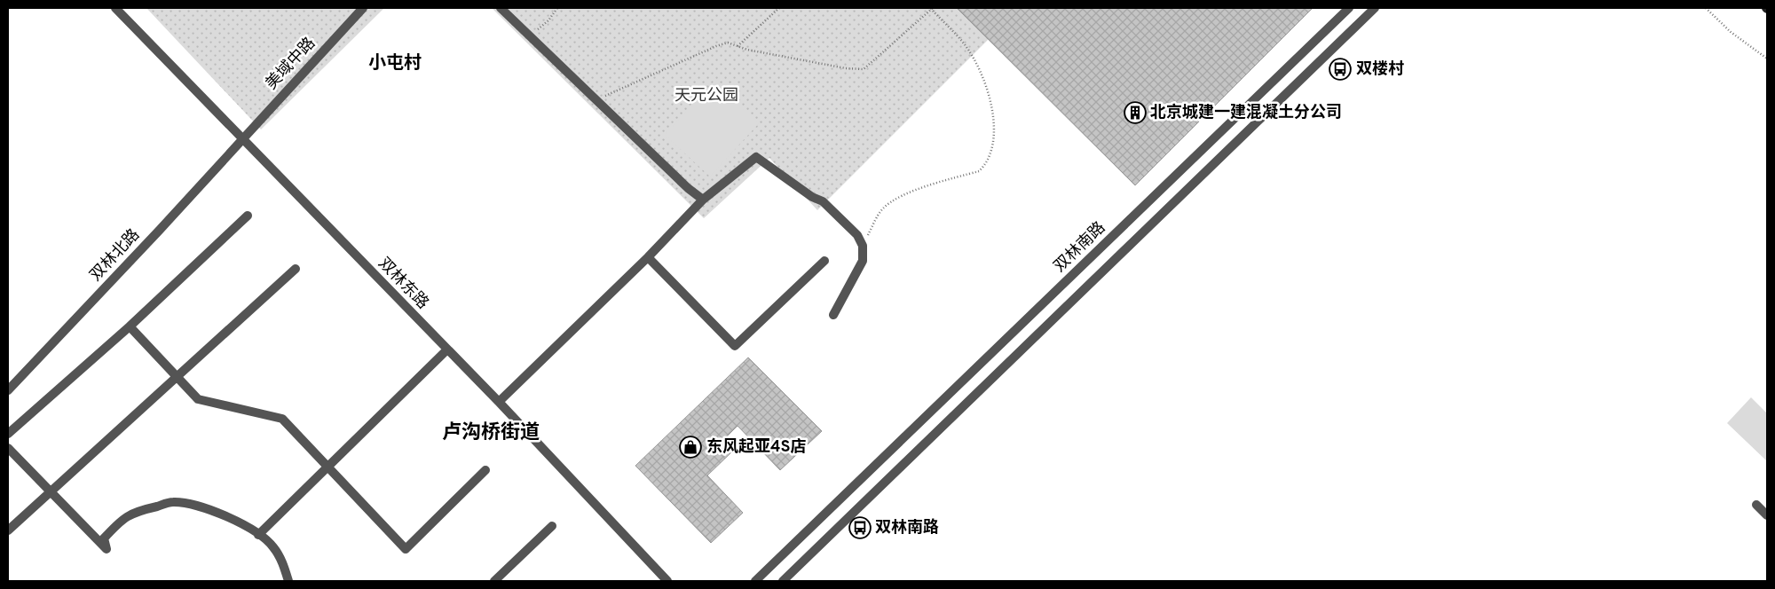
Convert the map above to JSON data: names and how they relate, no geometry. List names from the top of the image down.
{
  "streets": {
    "street": [
      "美域中路",
      "双林南路",
      "双林北路",
      "双林东路"
    ]
  },
  "crossings": [
    ["美域中路", "双林北路"],
    ["美域中路", "双林东路"],
    ["双林北路", "双林东路"]
  ],
  "districts": ["小屯村", "卢沟桥街道"],
  "parks": ["天元公园"],
  "places": {
    "bus stop": ["双楼村", "双林南路"],
    "building": ["北京城建一建混凝土分公司"],
    "shop": ["东风起亚4S店"]
  }
}
